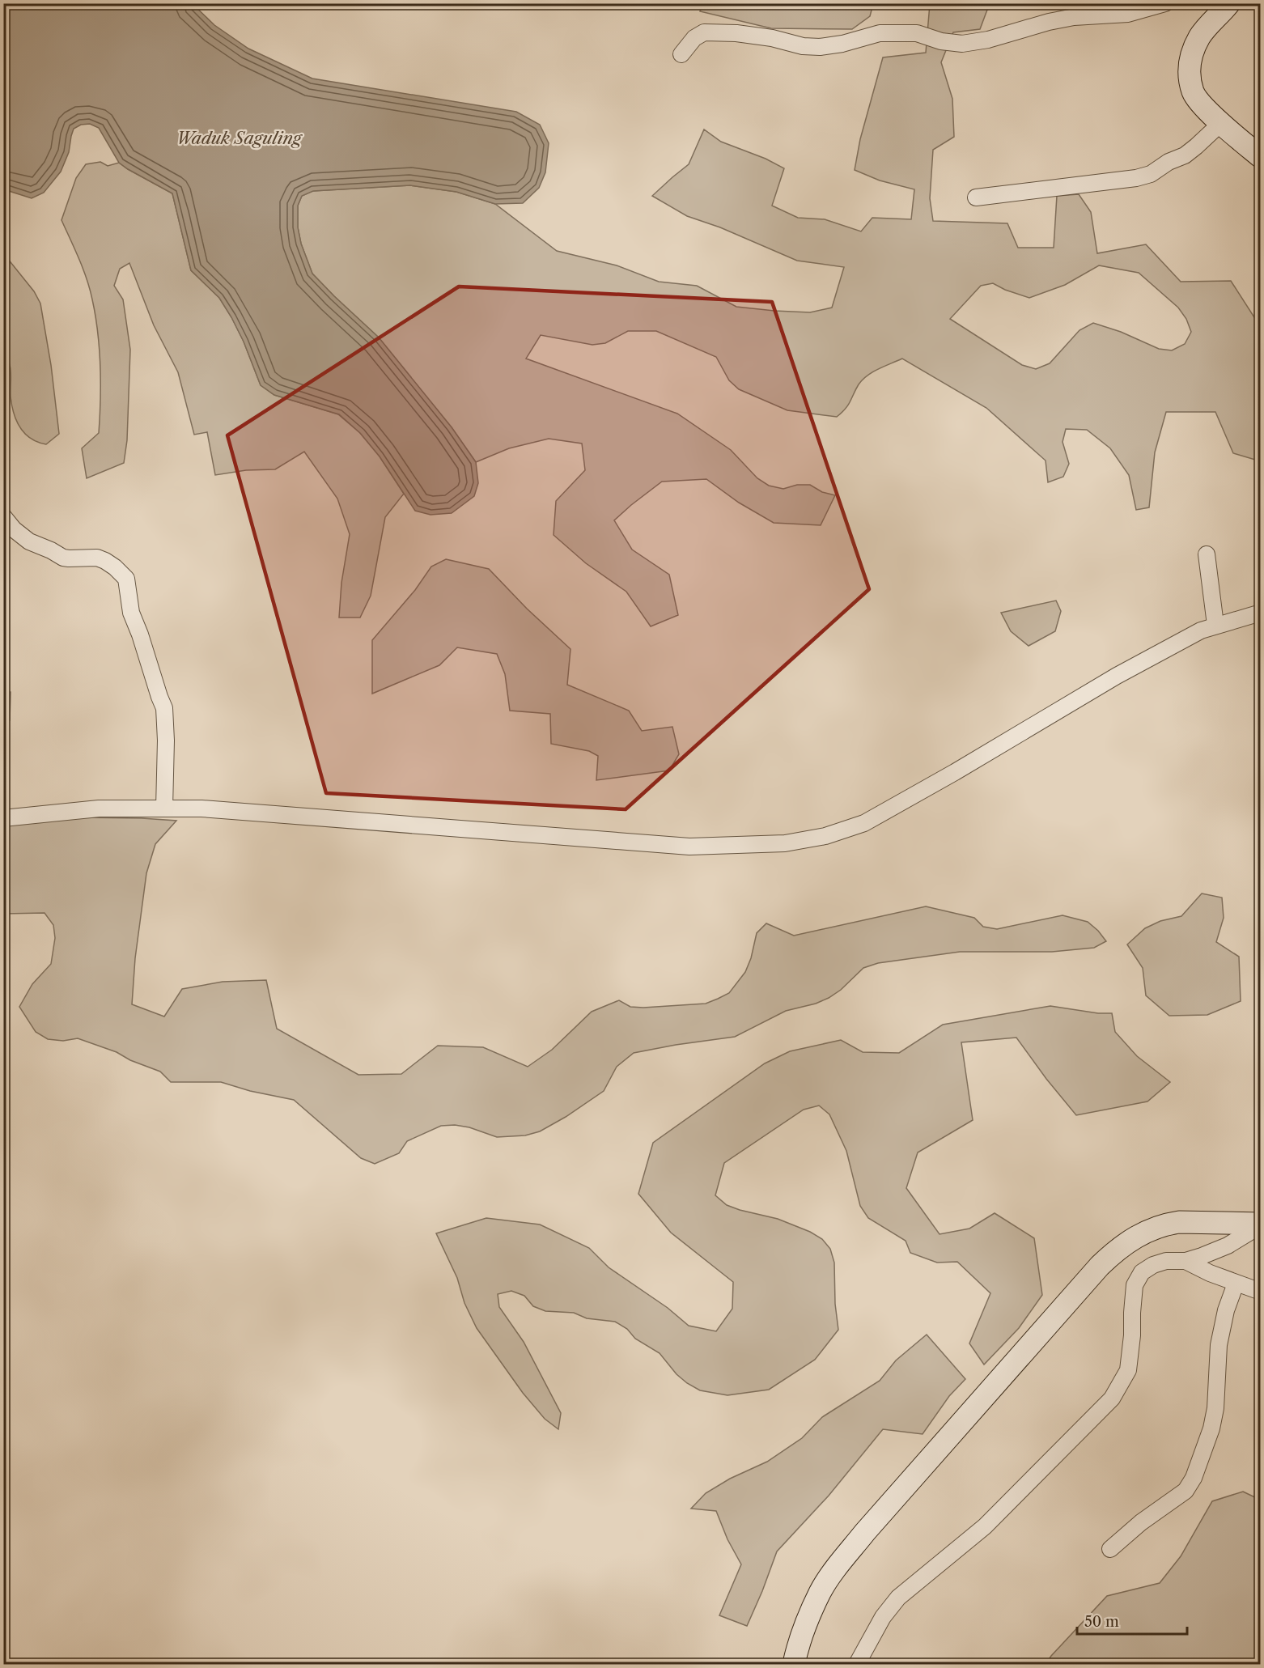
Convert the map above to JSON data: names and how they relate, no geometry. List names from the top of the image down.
{
  "water": ["Waduk Saguling"],
  "scale_bar": "50 m"
}
